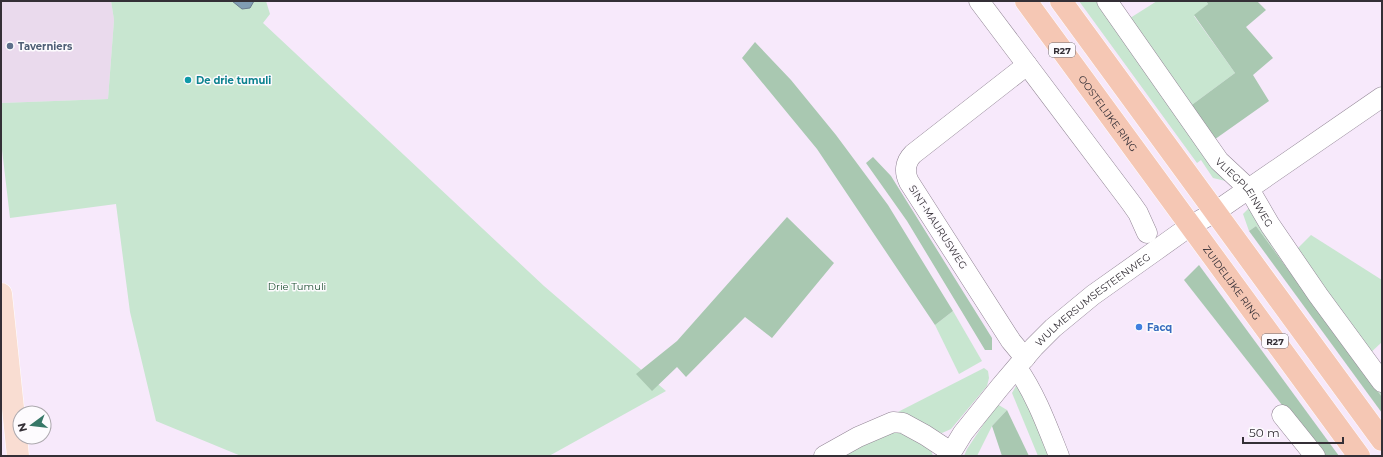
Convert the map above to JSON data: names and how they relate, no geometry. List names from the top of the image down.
{
  "streets": {
    "highway": ["R27", "OOSTELIJKE RING", "ZUIDELIJKE RING"],
    "street": ["VLIEGPLEINWEG", "SINT-MAURUSWEG", "WULMERSUMSESTEENWEG"]
  },
  "crossings": [
    ["R27", "WULMERSUMSESTEENWEG"],
    ["OOSTELIJKE RING", "ZUIDELIJKE RING"],
    ["OOSTELIJKE RING", "WULMERSUMSESTEENWEG"],
    ["VLIEGPLEINWEG", "WULMERSUMSESTEENWEG"],
    ["SINT-MAURUSWEG", "WULMERSUMSESTEENWEG"],
    ["ZUIDELIJKE RING", "WULMERSUMSESTEENWEG"]
  ],
  "parks": ["Drie Tumuli"],
  "places": ["Taverniers", "De drie tumuli", "Facq"],
  "scale_bar": "50 m",
  "north": "left"
}
